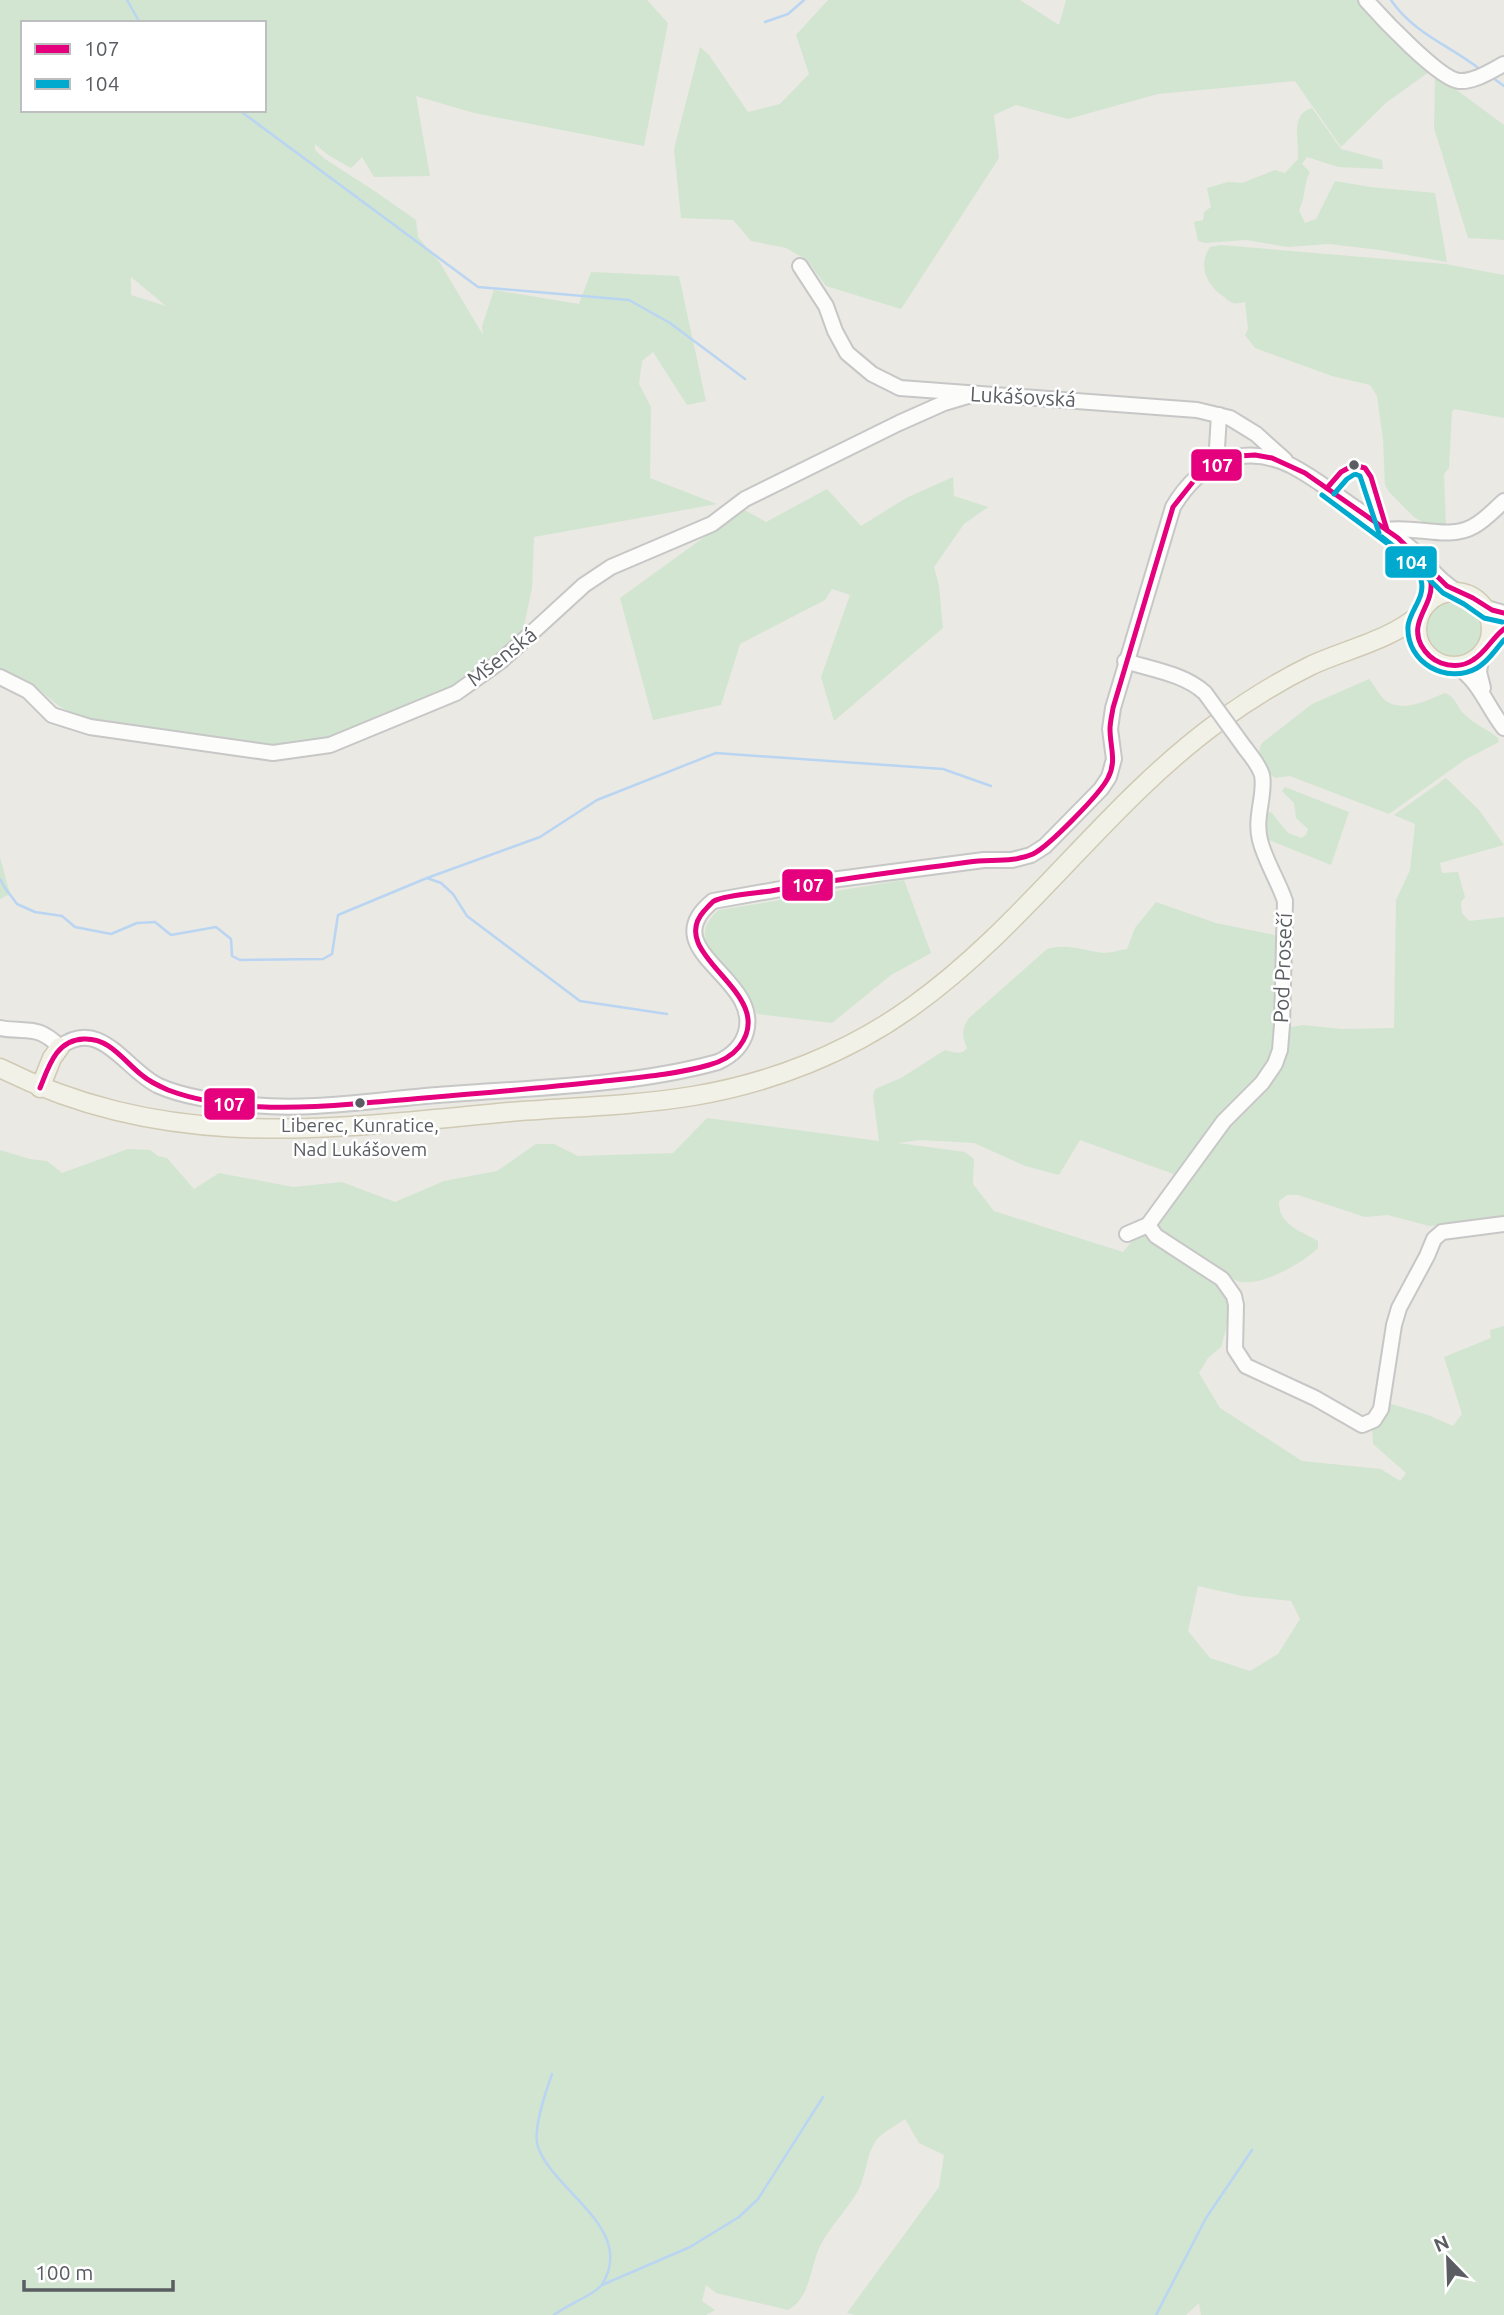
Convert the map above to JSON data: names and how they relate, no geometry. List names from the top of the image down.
{
  "streets": {
    "street": ["Lukášovská", "Mšenská", "Pod Prosečí"]
  },
  "crossings": [
    ["Lukášovská", "Mšenská"]
  ],
  "places": ["Liberec, Kunratice, Nad Lukášovem"],
  "lines": ["transit line 107", "transit line 104"],
  "legend": ["107", "104"],
  "scale_bar": "100 m",
  "north": "top left"
}
